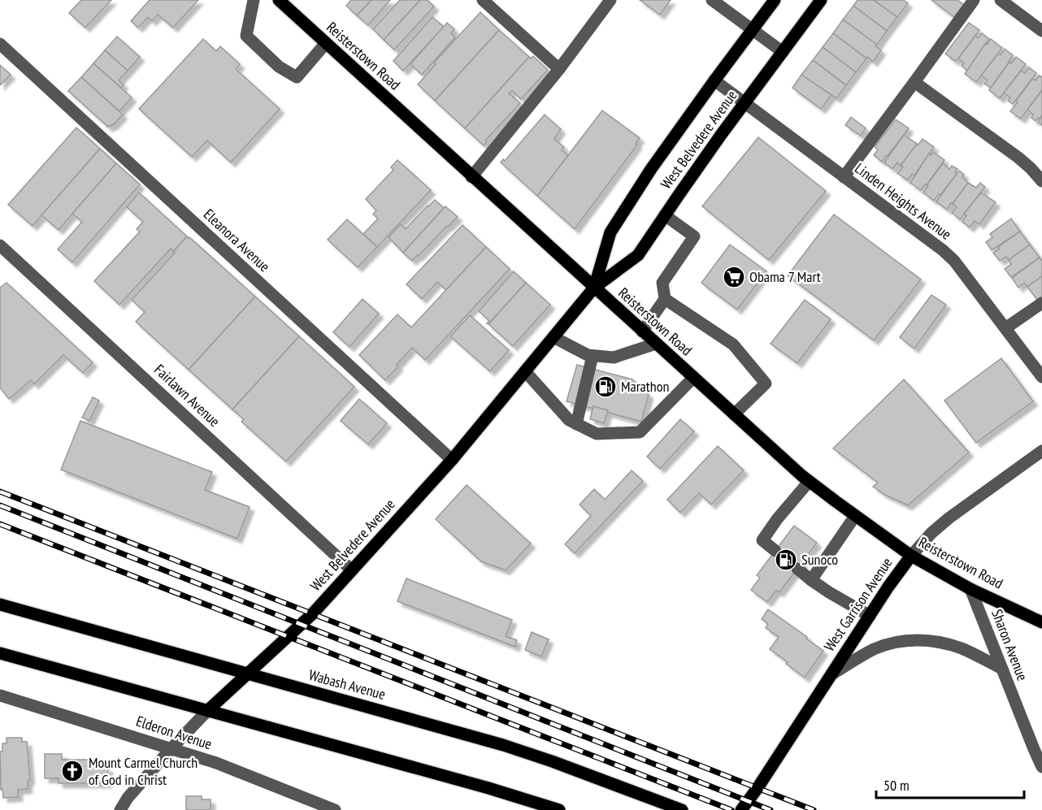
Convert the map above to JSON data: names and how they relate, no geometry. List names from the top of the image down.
{
  "streets": {
    "main road": [
      "Reisterstown Road",
      "West Belvedere Avenue",
      "West Garrison Avenue",
      "Wabash Avenue"
    ],
    "street": [
      "Linden Heights Avenue",
      "Eleanora Avenue",
      "Fairlawn Avenue",
      "Sharon Avenue",
      "Elderon Avenue"
    ]
  },
  "crossings": [
    ["Reisterstown Road", "West Belvedere Avenue"],
    ["Reisterstown Road", "West Garrison Avenue"],
    ["Reisterstown Road", "Sharon Avenue"],
    ["West Belvedere Avenue", "Linden Heights Avenue"],
    ["West Belvedere Avenue", "Eleanora Avenue"],
    ["West Belvedere Avenue", "Fairlawn Avenue"],
    ["West Belvedere Avenue", "Wabash Avenue"],
    ["West Belvedere Avenue", "Elderon Avenue"]
  ],
  "places": {
    "supermarket": ["Obama 7 Mart"],
    "fuel station": ["Marathon", "Sunoco"],
    "church": ["Mount Carmel Church of God in Christ"]
  },
  "scale_bar": "50 m"
}
